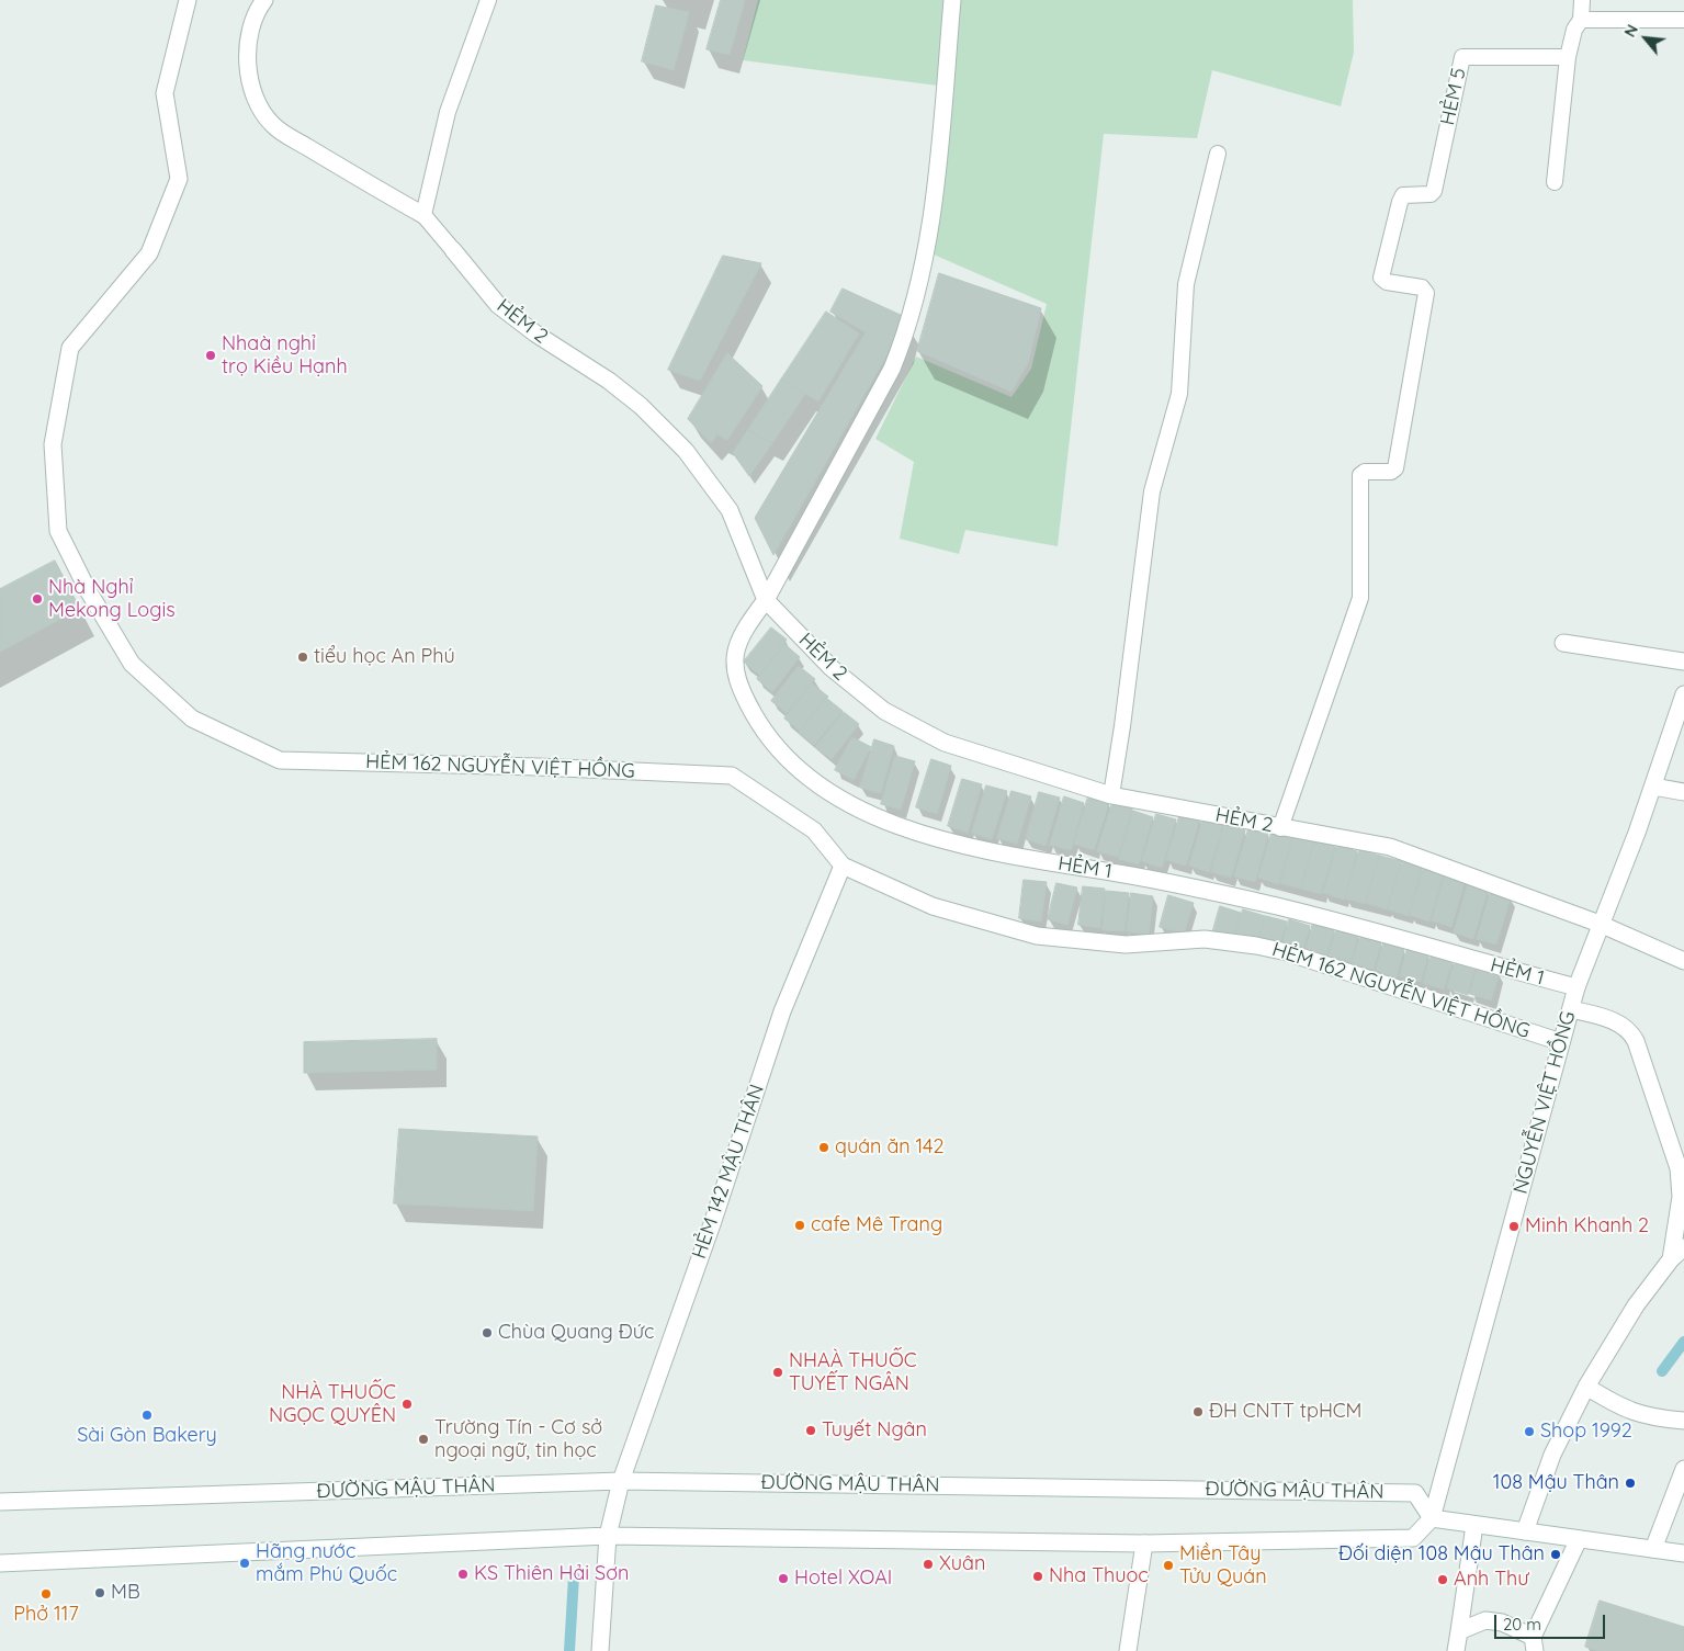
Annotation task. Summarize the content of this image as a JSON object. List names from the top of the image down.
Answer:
{
  "streets": {
    "street": [
      "HẺM 2",
      "HẺM 162 NGUYỄN VIỆT HỒNG",
      "HẺM 1",
      "NGUYỄN VIỆT HỒNG",
      "HẺM 142 MẬU THÂN",
      "ĐƯỜNG MẬU THÂN"
    ],
    "lane": ["HẺM 5"]
  },
  "crossings": [
    ["HẺM 5", "HẺM 2"],
    ["HẺM 2", "HẺM 1"],
    ["HẺM 2", "NGUYỄN VIỆT HỒNG"],
    ["HẺM 162 NGUYỄN VIỆT HỒNG", "NGUYỄN VIỆT HỒNG"],
    ["HẺM 162 NGUYỄN VIỆT HỒNG", "HẺM 142 MẬU THÂN"],
    ["HẺM 1", "NGUYỄN VIỆT HỒNG"],
    ["NGUYỄN VIỆT HỒNG", "ĐƯỜNG MẬU THÂN"],
    ["HẺM 142 MẬU THÂN", "ĐƯỜNG MẬU THÂN"]
  ],
  "places": [
    "Nhaà nghỉ trọ Kiều Hạnh",
    "Nhà Nghỉ Mekong Logis",
    "tiểu học An Phú",
    "quán ăn 142",
    "cafe Mê Trang",
    "Minh Khanh 2",
    "Chùa Quang Đức",
    "NHAÀ THUỐC TUYẾT NGÂN",
    "NHÀ THUỐC NGỌC QUYÊN",
    "ĐH CNTT tpHCM",
    "Sài Gòn Bakery",
    "Tuyết Ngân",
    "Shop 1992",
    "Trường Tín - Cơ sở ngoại ngữ, tin học",
    "108 Mậu Thân",
    "Đối diện 108 Mậu Thân",
    "Hãng nước mắm Phú Quốc",
    "Xuân",
    "Miền Tây Tửu Quán",
    "KS Thiên Hải Sơn",
    "Nha Thuoc",
    "Hotel XOAI",
    "Anh Thư",
    "MB",
    "Phở 117"
  ],
  "scale_bar": "20 m",
  "north": "top left"
}
